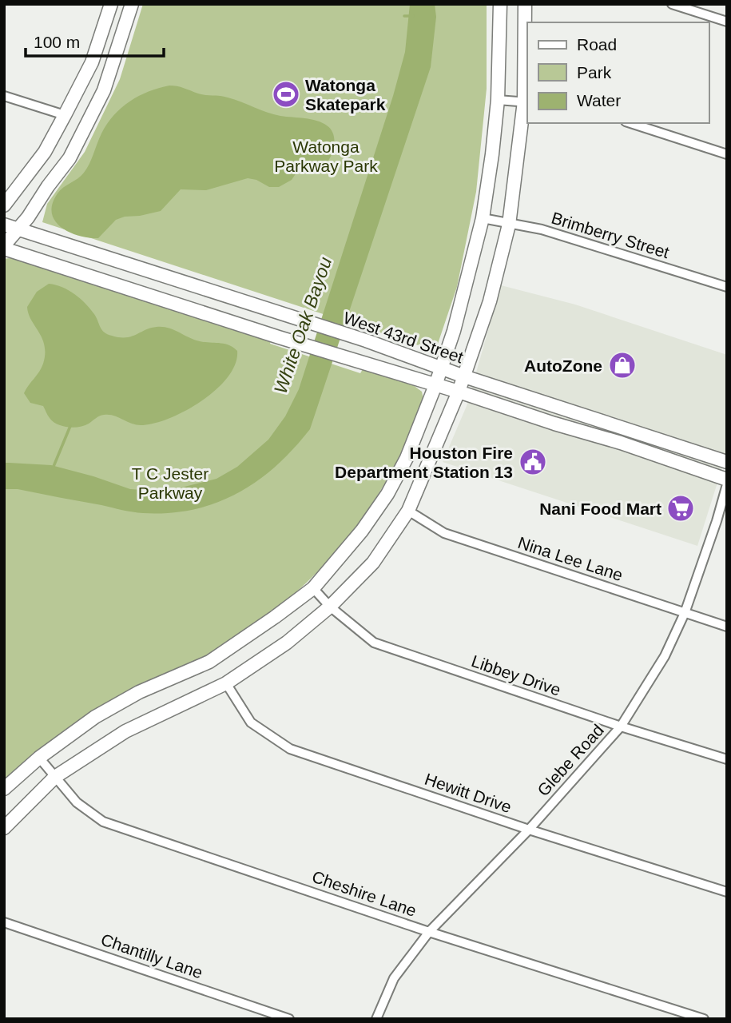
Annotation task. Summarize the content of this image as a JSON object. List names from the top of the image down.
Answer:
{
  "streets": {
    "main road": ["West 43rd Street"],
    "street": [
      "Brimberry Street",
      "Nina Lee Lane",
      "Libbey Drive",
      "Glebe Road",
      "Hewitt Drive",
      "Cheshire Lane",
      "Chantilly Lane"
    ]
  },
  "crossings": [
    ["Nina Lee Lane", "Glebe Road"],
    ["Libbey Drive", "Glebe Road"],
    ["Glebe Road", "Hewitt Drive"],
    ["Glebe Road", "Cheshire Lane"]
  ],
  "water": ["White Oak Bayou"],
  "parks": ["Watonga Parkway Park", "T C Jester Parkway"],
  "places": {
    "sports": ["Watonga Skatepark"],
    "shop": ["AutoZone"],
    "public building": ["Houston Fire Department Station 13"],
    "supermarket": ["Nani Food Mart"]
  },
  "legend": ["Road", "Park", "Water"],
  "scale_bar": "100 m"
}
